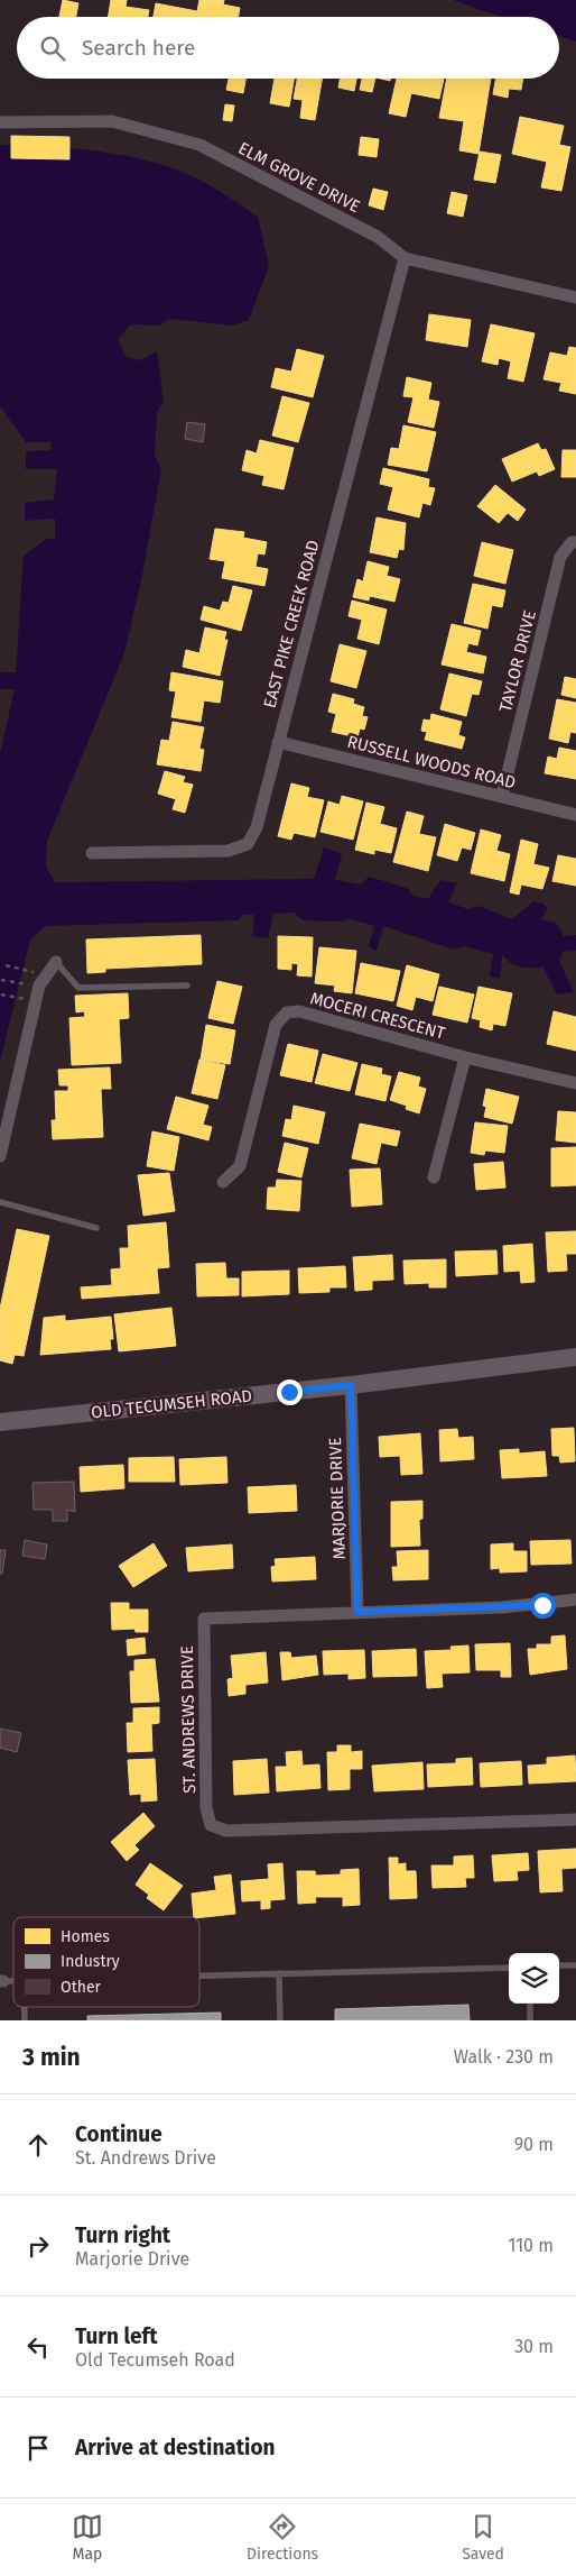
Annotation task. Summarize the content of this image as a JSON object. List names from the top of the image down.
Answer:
{
  "streets": {
    "main road": ["OLD TECUMSEH ROAD"],
    "street": [
      "ELM GROVE DRIVE",
      "EAST PIKE CREEK ROAD",
      "TAYLOR DRIVE",
      "RUSSELL WOODS ROAD",
      "MOCERI CRESCENT",
      "MARJORIE DRIVE",
      "ST. ANDREWS DRIVE"
    ]
  },
  "crossings": [
    ["ELM GROVE DRIVE", "EAST PIKE CREEK ROAD"],
    ["EAST PIKE CREEK ROAD", "RUSSELL WOODS ROAD"],
    ["TAYLOR DRIVE", "RUSSELL WOODS ROAD"],
    ["OLD TECUMSEH ROAD", "MARJORIE DRIVE"],
    ["MARJORIE DRIVE", "ST. ANDREWS DRIVE"]
  ],
  "legend": ["Homes", "Industry", "Other"],
  "page": {
    "search": "Search here",
    "heading": ["3 min", "Walk · 230 m"],
    "list": [
      ["Continue", "St. Andrews Drive", "90 m"],
      ["Turn right", "Marjorie Drive", "110 m"],
      ["Turn left", "Old Tecumseh Road", "30 m"],
      "Arrive at destination"
    ],
    "nav": ["Map", "Directions", "Saved"]
  }
}
